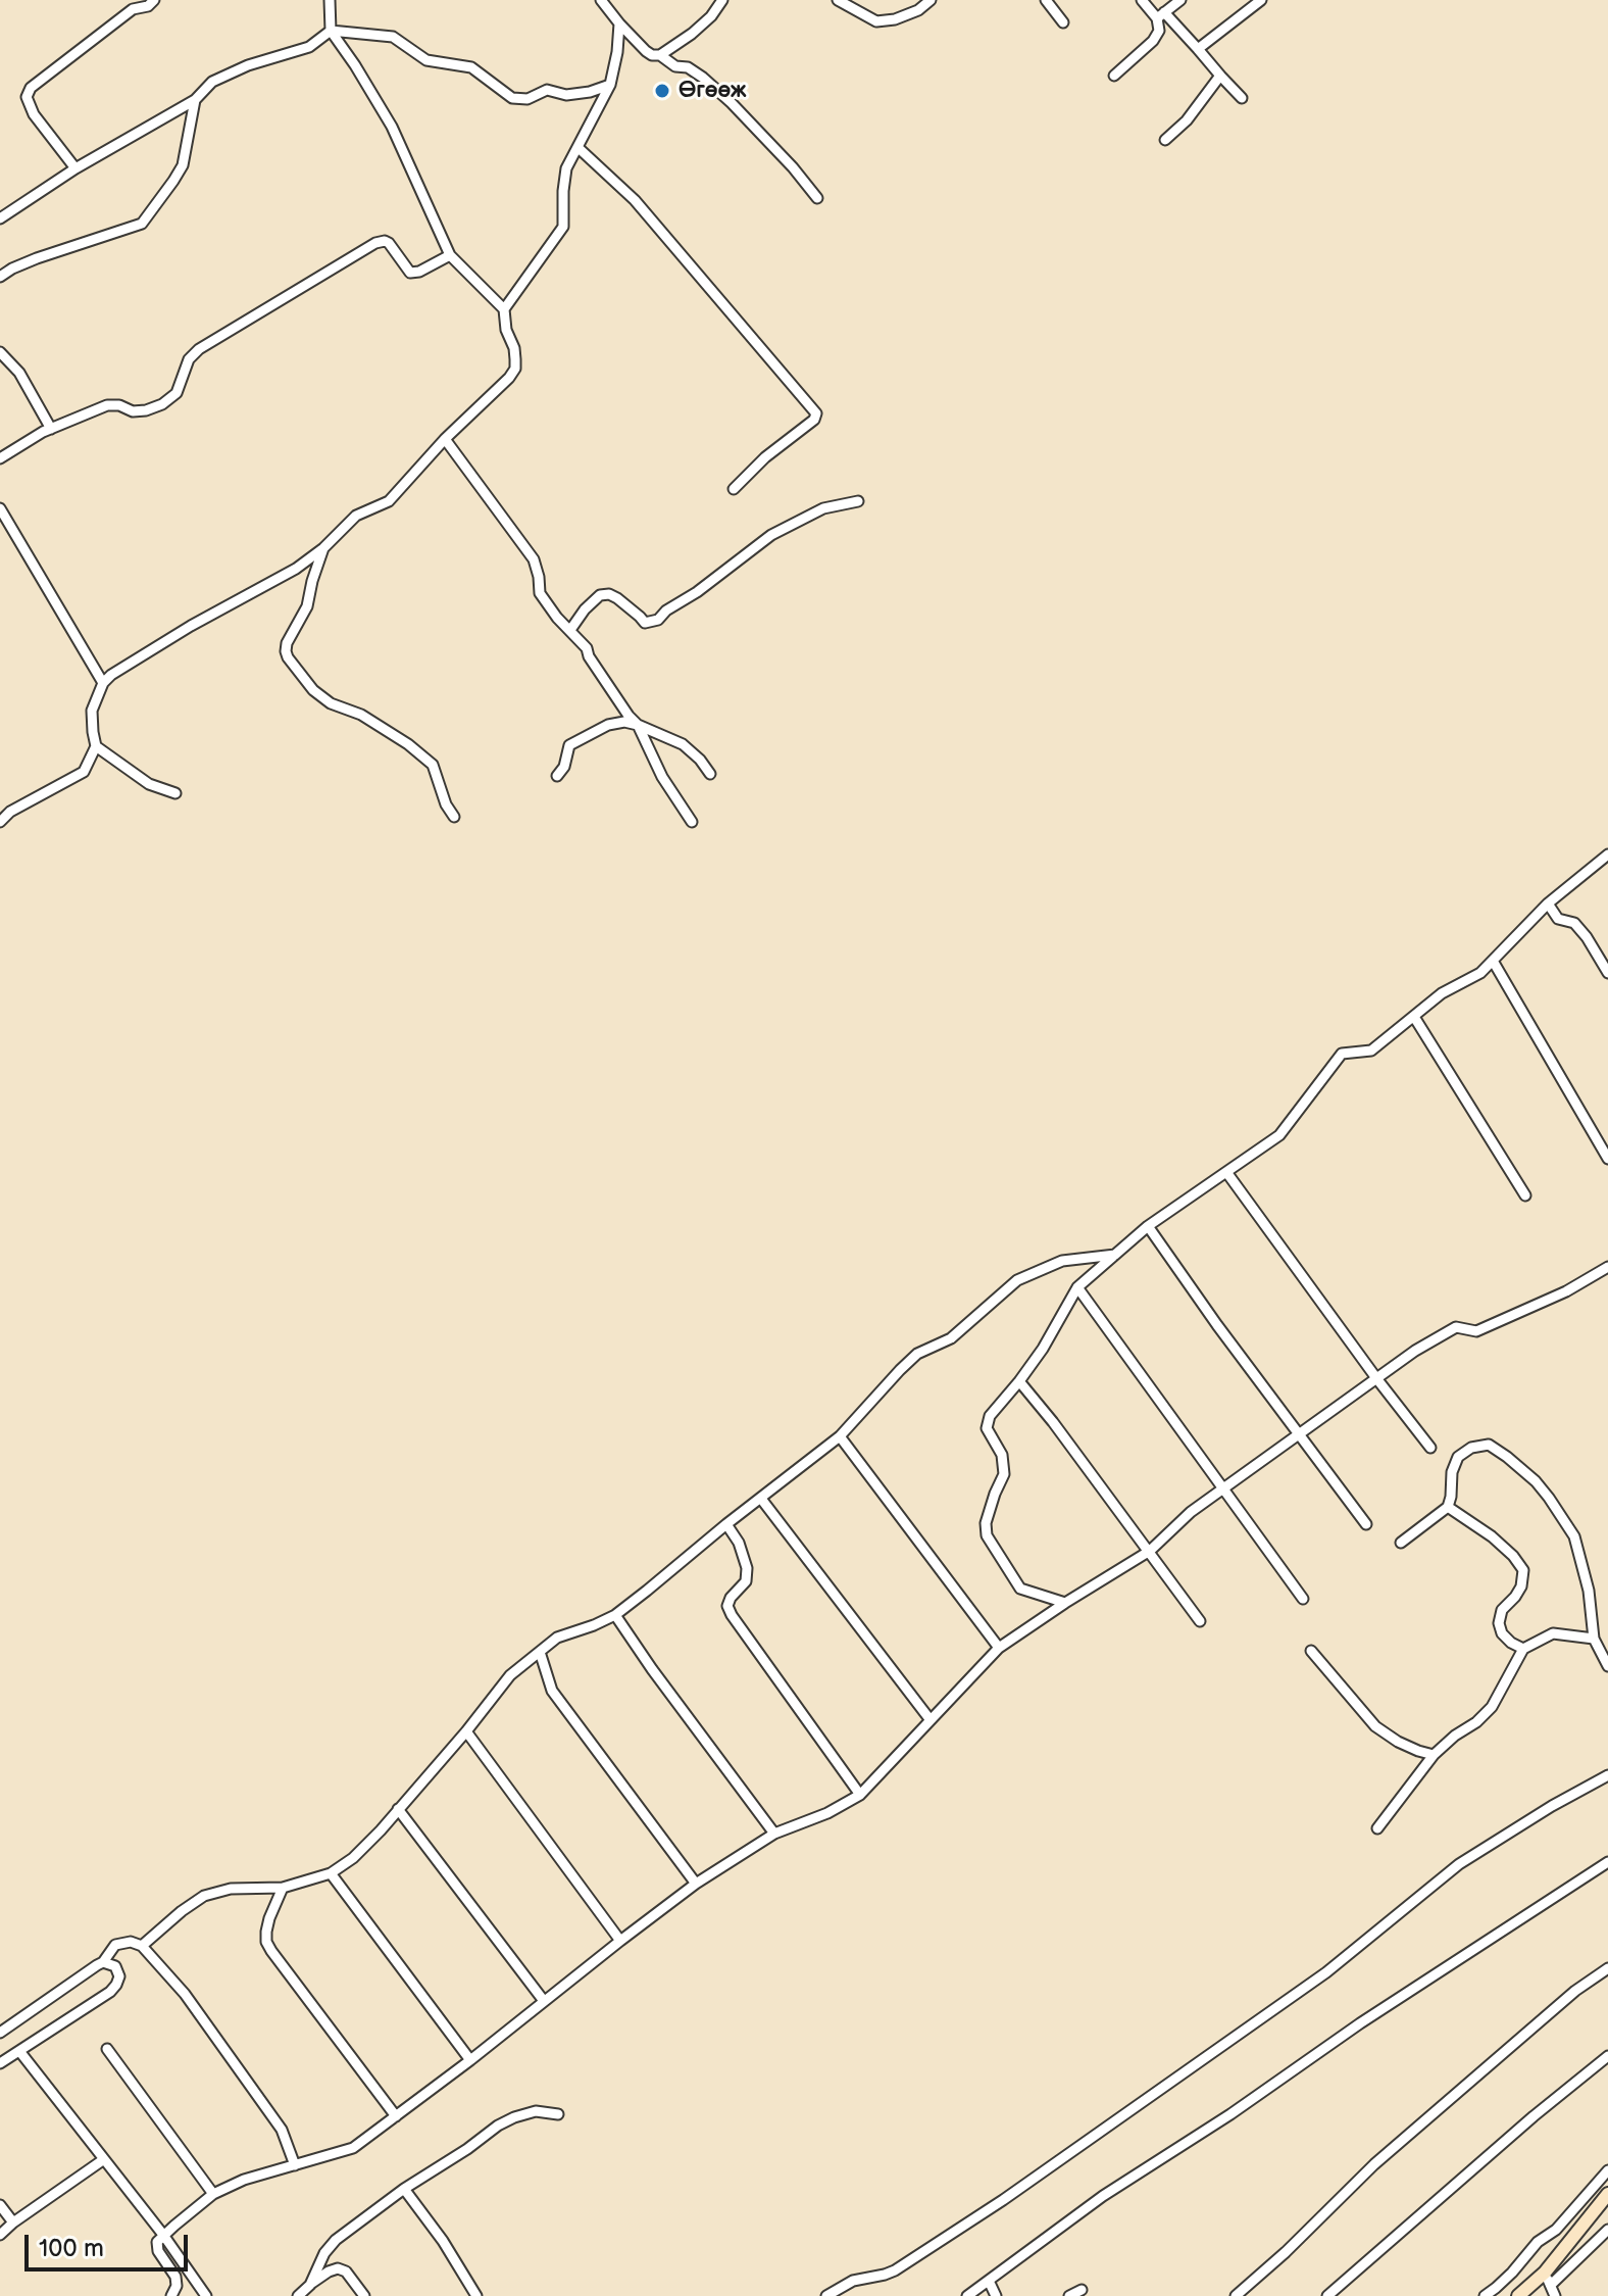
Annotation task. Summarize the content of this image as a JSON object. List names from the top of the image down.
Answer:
{
  "places": ["Өгөөж"],
  "scale_bar": "100 m"
}
